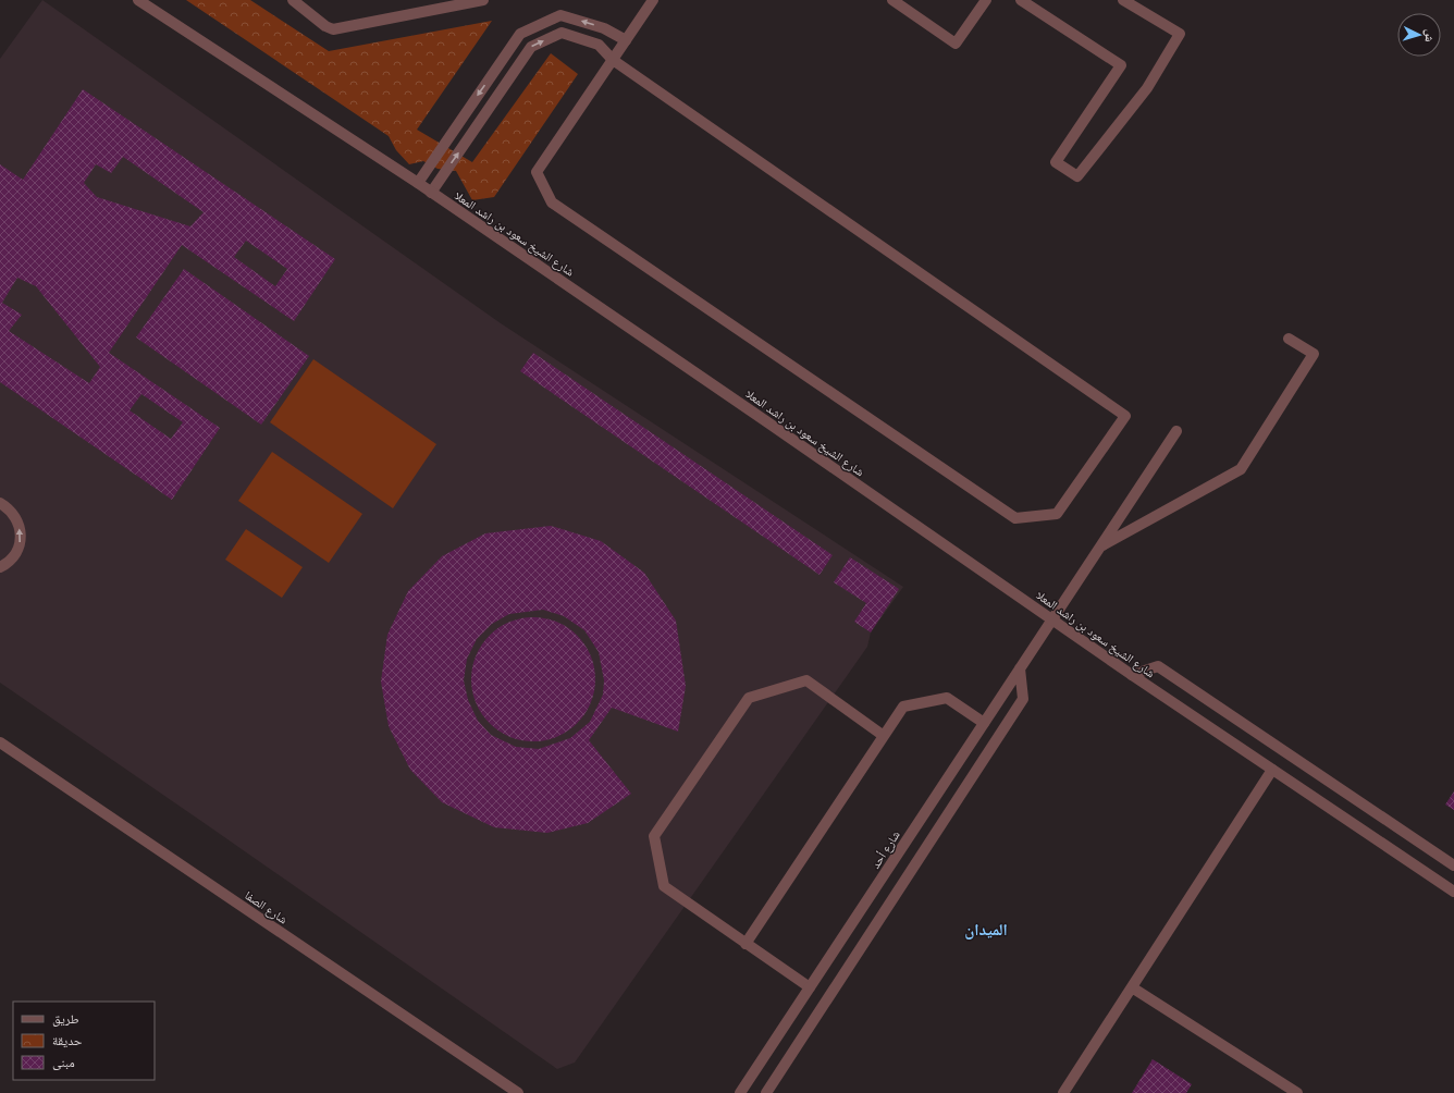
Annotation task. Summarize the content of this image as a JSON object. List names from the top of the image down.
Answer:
{
  "streets": {
    "street": ["شارع الشيخ سعود بن راشد المعلا", "شارع أحد", "شارع الصفا"]
  },
  "crossings": [
    ["شارع الشيخ سعود بن راشد المعلا", "شارع أحد"]
  ],
  "districts": ["الميدان"],
  "legend": ["طريق", "حديقة", "مبنى"],
  "north": "right"
}
